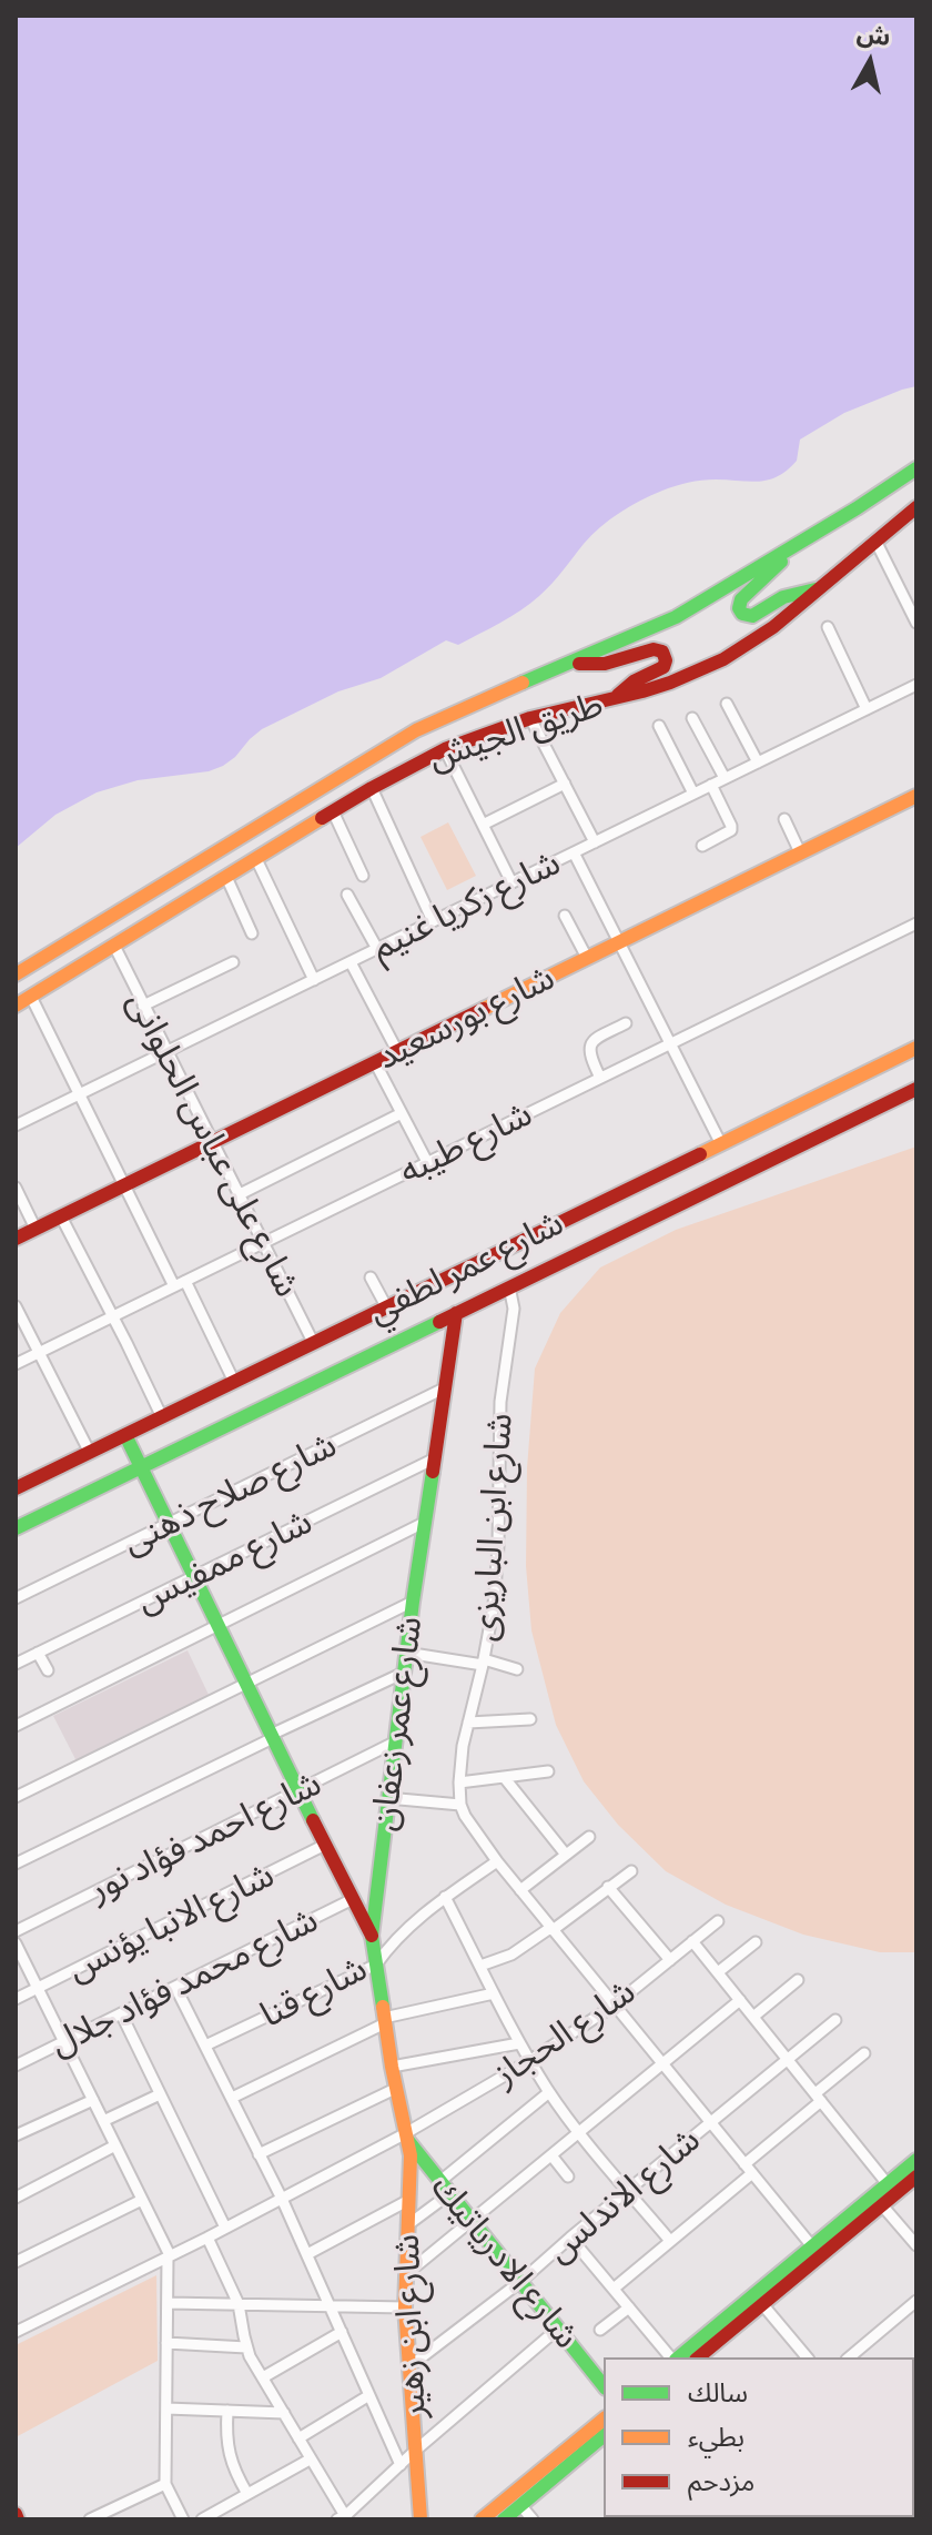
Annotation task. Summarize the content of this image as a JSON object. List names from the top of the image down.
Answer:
{
  "streets": {
    "main road": [
      "طريق الجيش",
      "شارع بورسعيد",
      "شارع عمر لطفي",
      "شارع عمر زعفان",
      "شارع الادرياتيك",
      "شارع ابن زهير"
    ],
    "street": [
      "شارع زكريا غنيم",
      "شارع طيبه",
      "شارع على عباس الحلوانى",
      "شارع صلاح ذهنى",
      "شارع ابن الباريزى",
      "شارع ممفيس",
      "شارع احمد فؤاد نور",
      "شارع الانبا يؤنس",
      "شارع محمد فؤاد جلال",
      "شارع قنا",
      "شارع الحجاز",
      "شارع الاندلس"
    ]
  },
  "crossings": [
    ["طريق الجيش", "شارع على عباس الحلوانى"],
    ["شارع زكريا غنيم", "شارع على عباس الحلوانى"],
    ["شارع بورسعيد", "شارع على عباس الحلوانى"],
    ["شارع طيبه", "شارع على عباس الحلوانى"],
    ["شارع على عباس الحلوانى", "شارع عمر لطفي"],
    ["شارع عمر لطفي", "شارع ابن الباريزى"],
    ["شارع عمر لطفي", "شارع عمر زعفان"],
    ["شارع صلاح ذهنى", "شارع عمر زعفان"],
    ["شارع ابن الباريزى", "شارع قنا"],
    ["شارع ابن الباريزى", "شارع الحجاز"],
    ["شارع ابن الباريزى", "شارع الاندلس"],
    ["شارع ممفيس", "شارع عمر زعفان"],
    ["شارع عمر زعفان", "شارع احمد فؤاد نور"],
    ["شارع عمر زعفان", "شارع قنا"],
    ["شارع عمر زعفان", "شارع الحجاز"],
    ["شارع عمر زعفان", "شارع الادرياتيك"],
    ["شارع عمر زعفان", "شارع ابن زهير"],
    ["شارع الحجاز", "شارع الادرياتيك"],
    ["شارع الحجاز", "شارع ابن زهير"],
    ["شارع الاندلس", "شارع الادرياتيك"],
    ["شارع الاندلس", "شارع ابن زهير"],
    ["شارع الادرياتيك", "شارع ابن زهير"]
  ],
  "legend": ["سالك", "بطيء", "مزدحم"],
  "north": "top"
}
